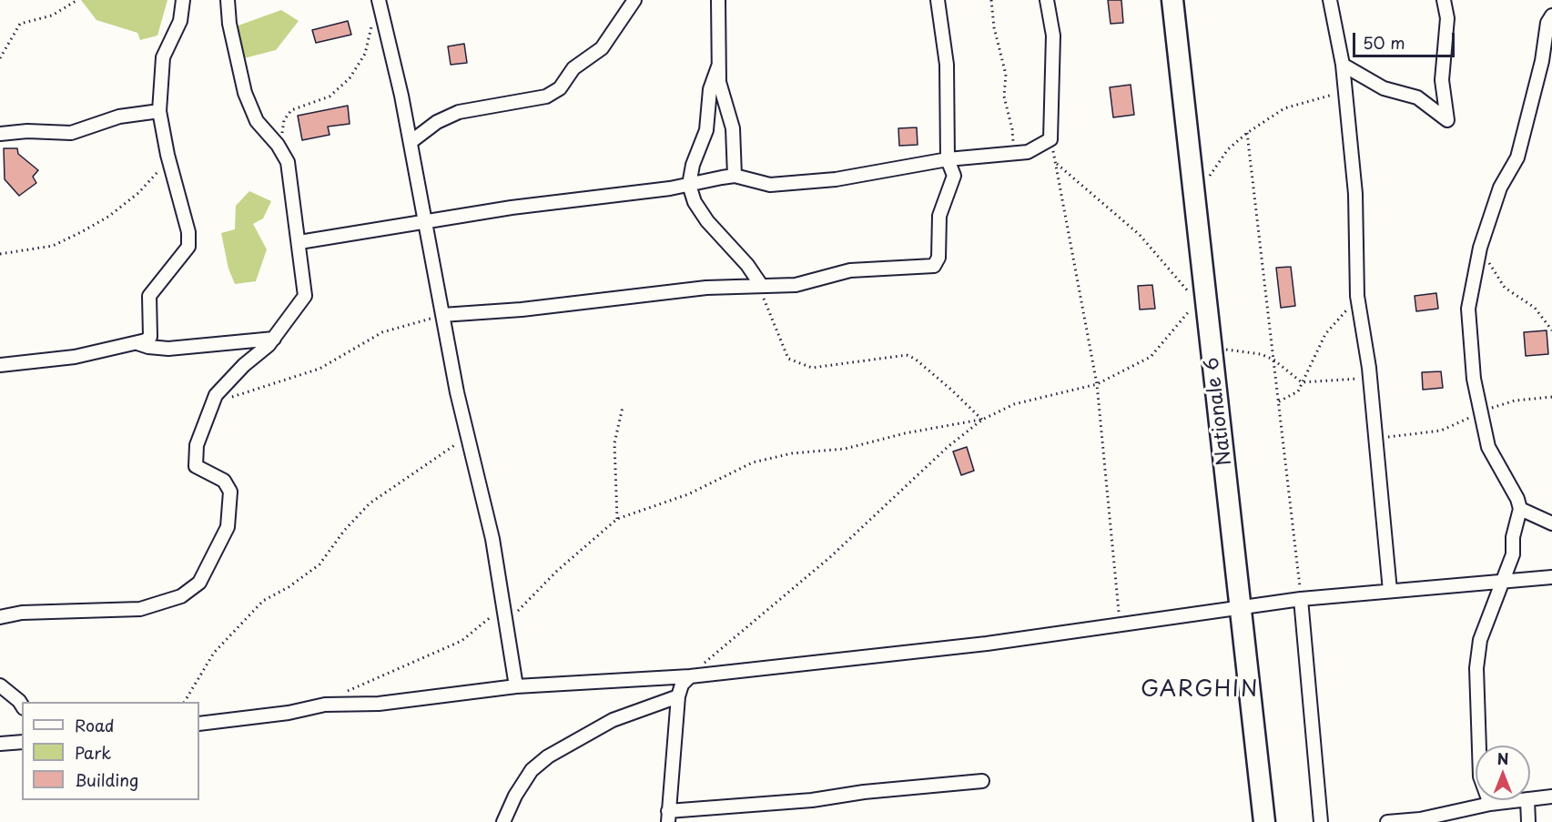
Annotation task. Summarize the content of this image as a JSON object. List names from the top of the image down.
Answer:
{
  "streets": {
    "main road": ["Nationale 6"]
  },
  "districts": ["GARGHIN"],
  "legend": ["Road", "Park", "Building"],
  "scale_bar": "50 m",
  "north": "top"
}
